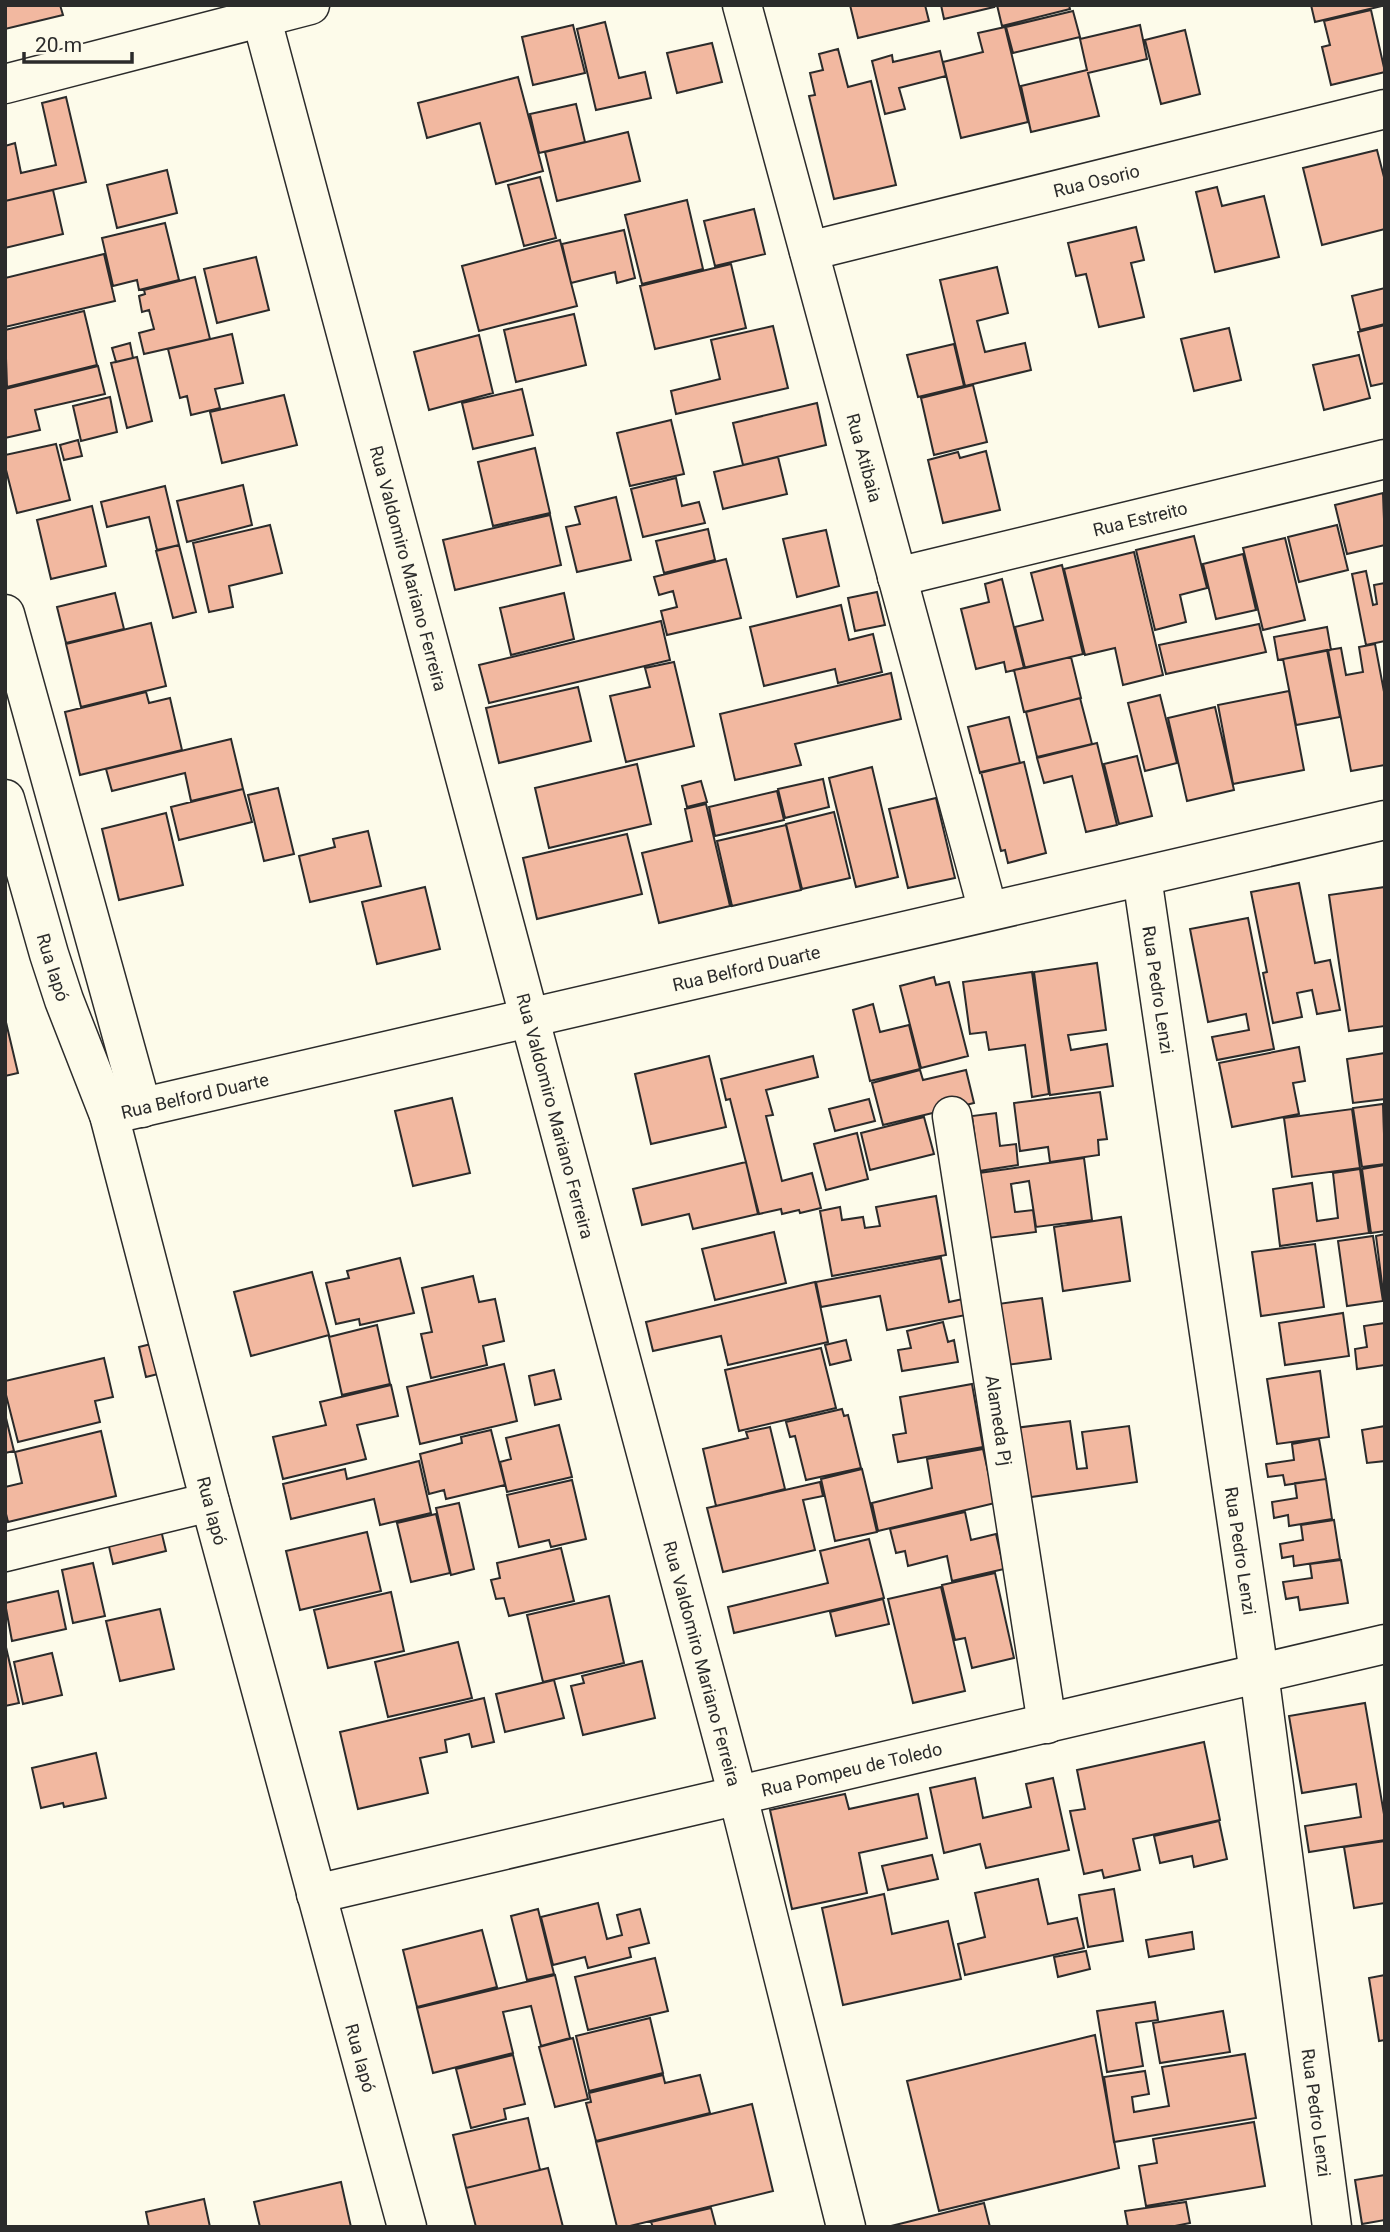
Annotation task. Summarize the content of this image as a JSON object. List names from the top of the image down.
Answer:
{
  "streets": {
    "street": [
      "Rua Osorio",
      "Rua Atibaia",
      "Rua Estreito",
      "Rua Valdomiro Mariano Ferreira",
      "Rua Belford Duarte",
      "Rua Iapó",
      "Rua Pedro Lenzi",
      "Alameda Pj",
      "Rua Pompeu de Toledo"
    ]
  },
  "crossings": [
    ["Rua Osorio", "Rua Atibaia"],
    ["Rua Atibaia", "Rua Estreito"],
    ["Rua Atibaia", "Rua Belford Duarte"],
    ["Rua Valdomiro Mariano Ferreira", "Rua Belford Duarte"],
    ["Rua Valdomiro Mariano Ferreira", "Rua Pompeu de Toledo"],
    ["Rua Belford Duarte", "Rua Iapó"],
    ["Rua Belford Duarte", "Rua Pedro Lenzi"],
    ["Rua Iapó", "Rua Pompeu de Toledo"],
    ["Rua Pedro Lenzi", "Rua Pompeu de Toledo"],
    ["Alameda Pj", "Rua Pompeu de Toledo"]
  ],
  "scale_bar": "20 m"
}
